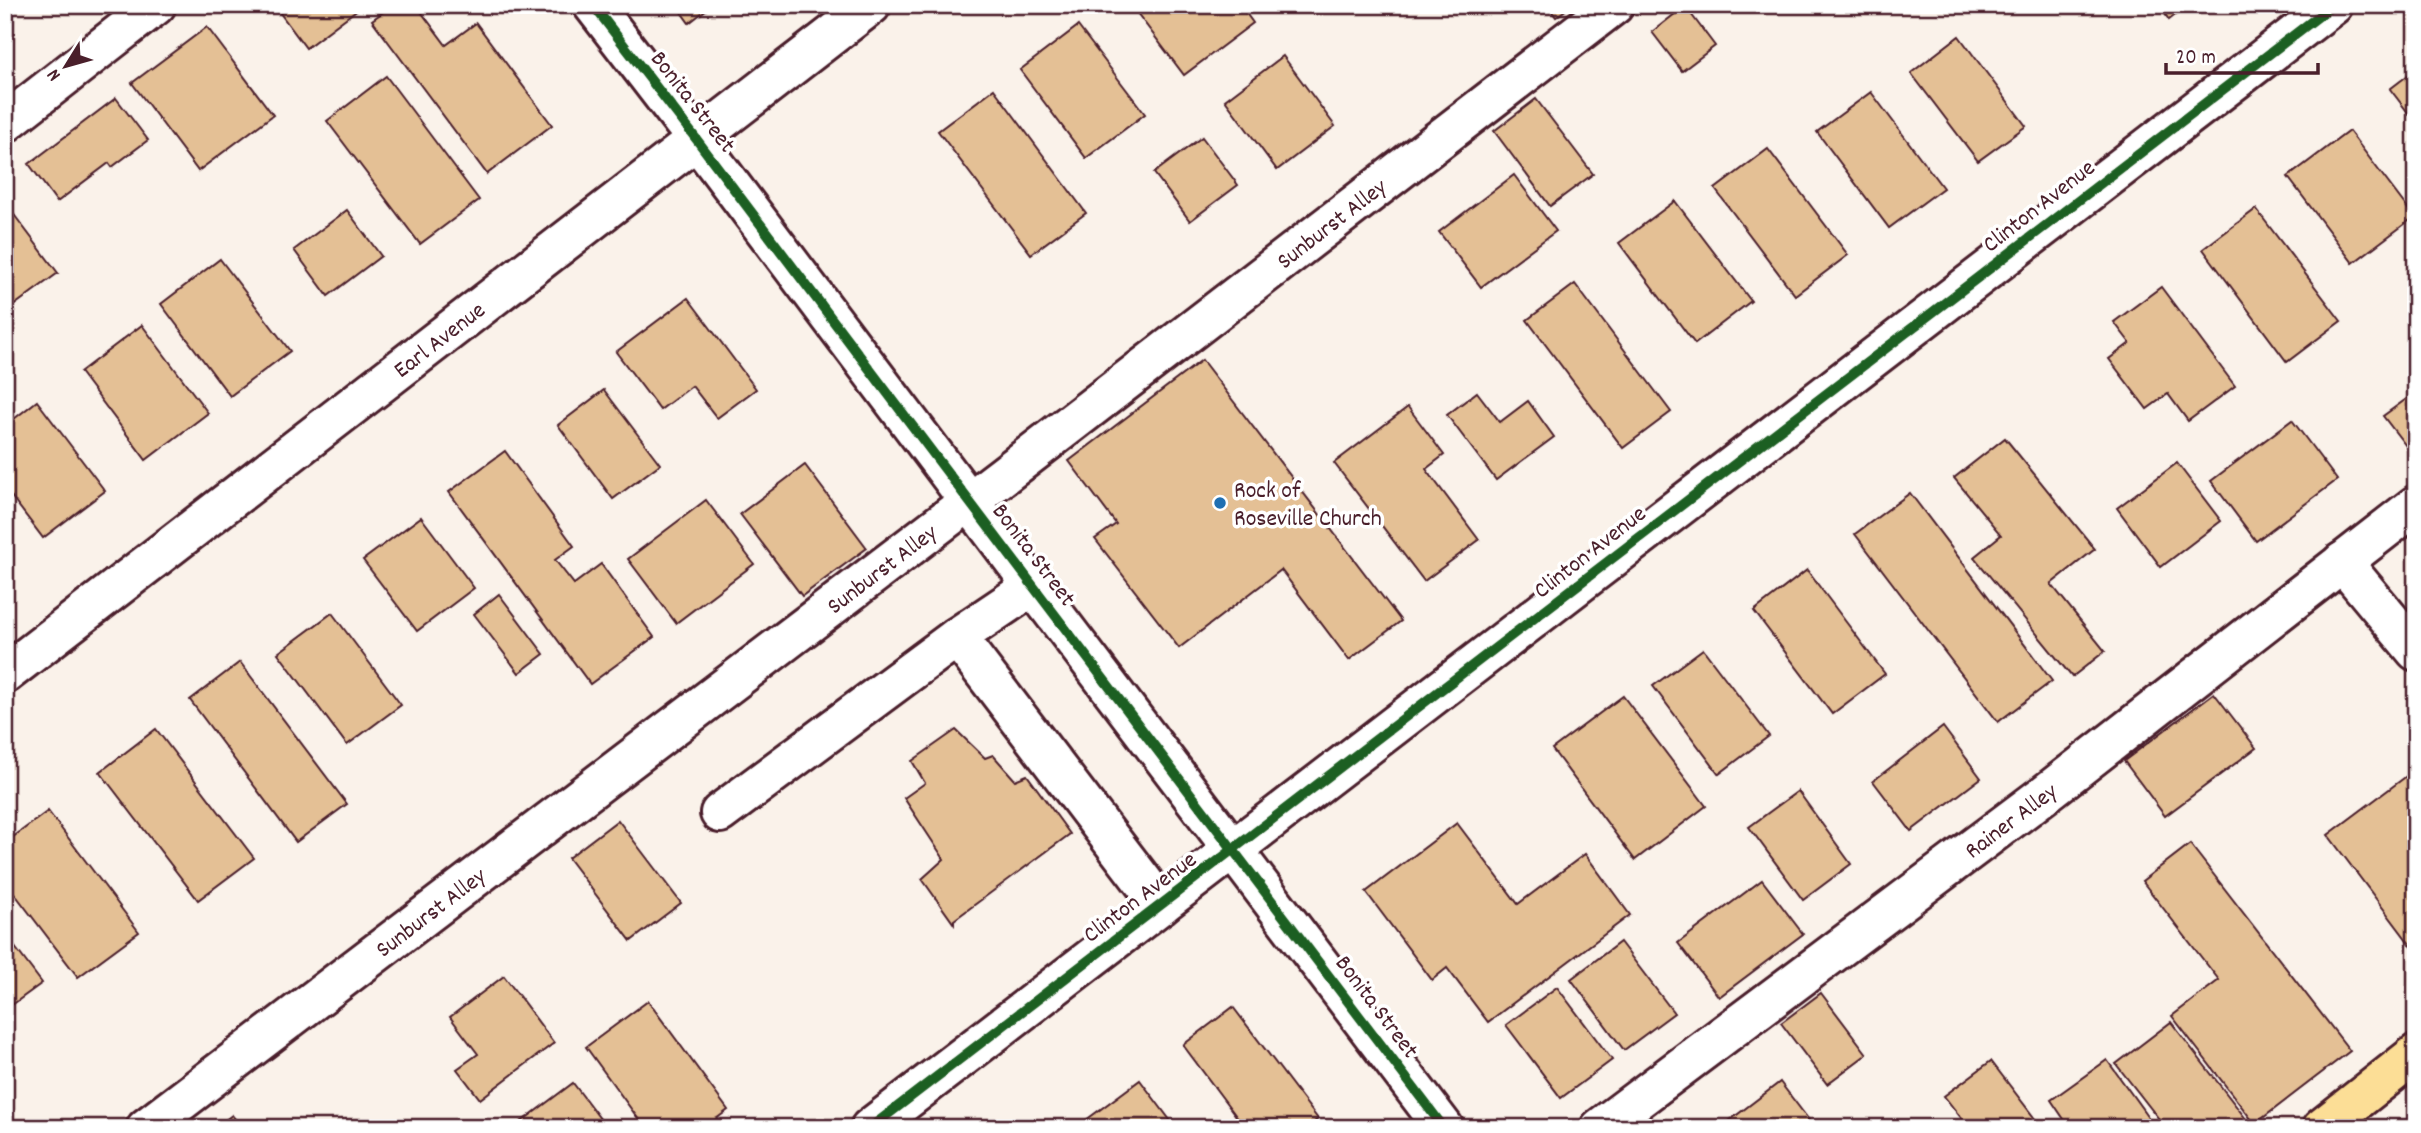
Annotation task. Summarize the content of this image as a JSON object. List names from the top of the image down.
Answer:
{
  "streets": {
    "street": [
      "Bonita Street",
      "Clinton Avenue",
      "Sunburst Alley",
      "Earl Avenue",
      "Rainer Alley"
    ]
  },
  "crossings": [
    ["Bonita Street", "Clinton Avenue"],
    ["Bonita Street", "Sunburst Alley"],
    ["Bonita Street", "Earl Avenue"]
  ],
  "places": ["Rock of Roseville Church"],
  "scale_bar": "20 m",
  "north": "bottom left"
}
